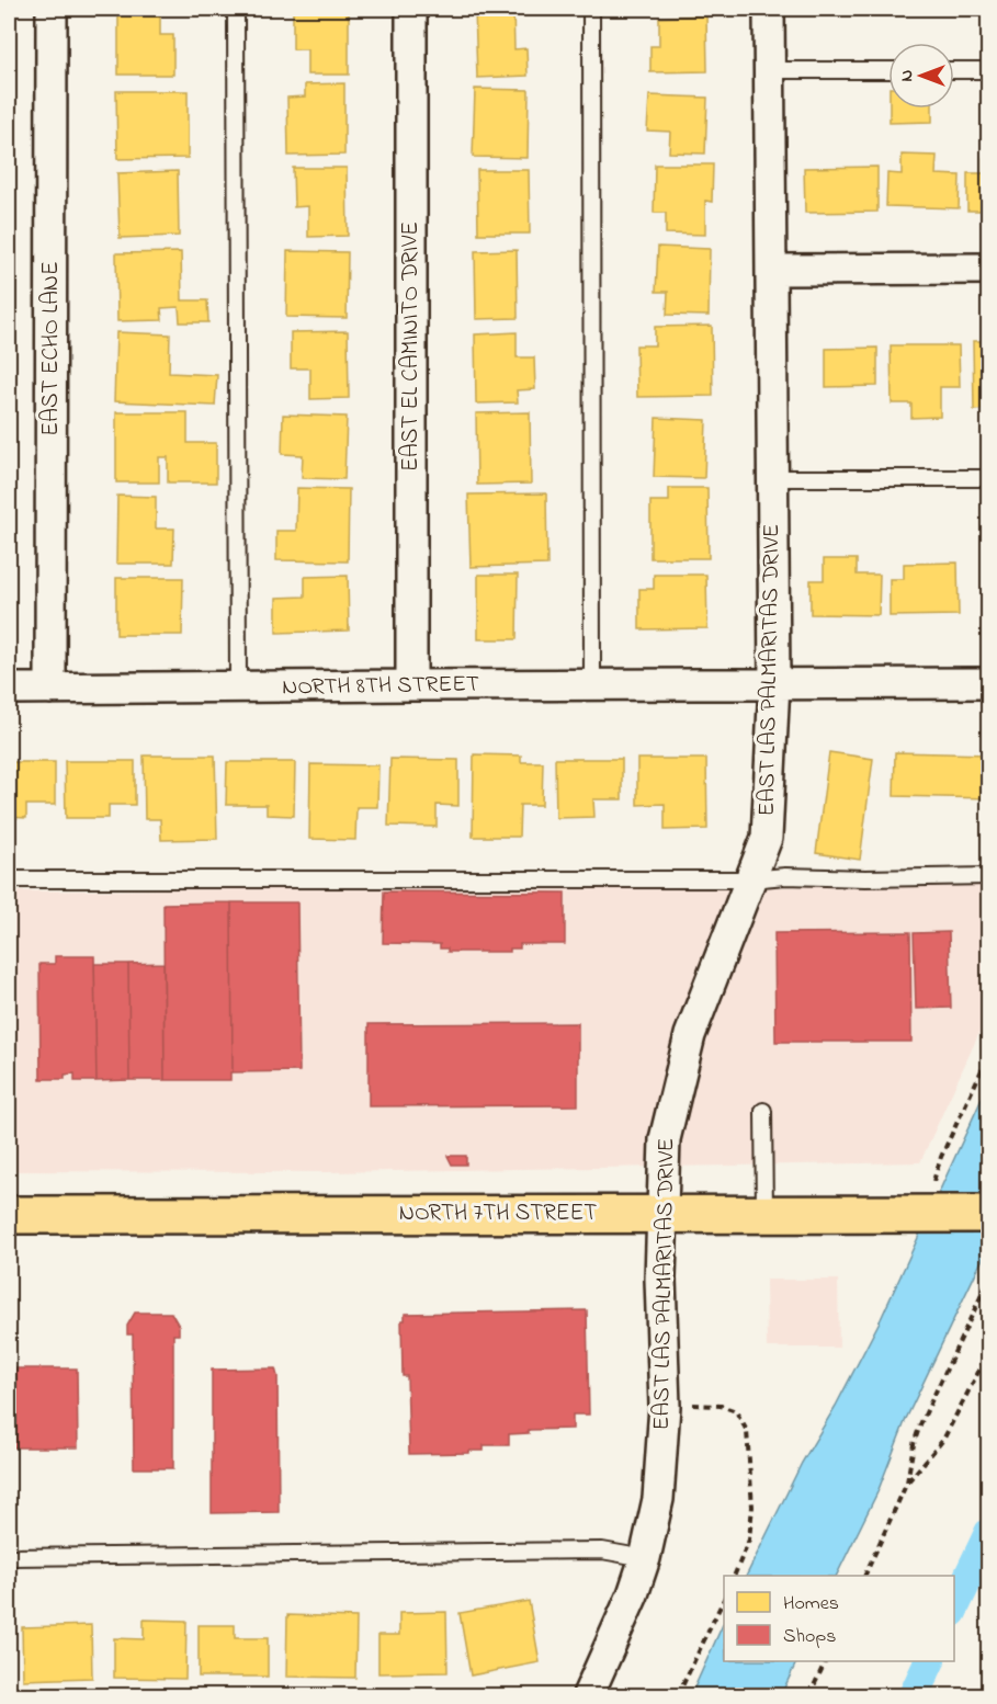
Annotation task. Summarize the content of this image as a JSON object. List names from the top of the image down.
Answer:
{
  "streets": {
    "main road": ["NORTH 7TH STREET"],
    "street": [
      "EAST EL CAMINITO DRIVE",
      "EAST ECHO LANE",
      "EAST LAS PALMARITAS DRIVE",
      "NORTH 8TH STREET"
    ]
  },
  "crossings": [
    ["EAST EL CAMINITO DRIVE", "NORTH 8TH STREET"],
    ["EAST ECHO LANE", "NORTH 8TH STREET"],
    ["EAST LAS PALMARITAS DRIVE", "NORTH 8TH STREET"],
    ["EAST LAS PALMARITAS DRIVE", "NORTH 7TH STREET"]
  ],
  "legend": ["Homes", "Shops"],
  "north": "left"
}
